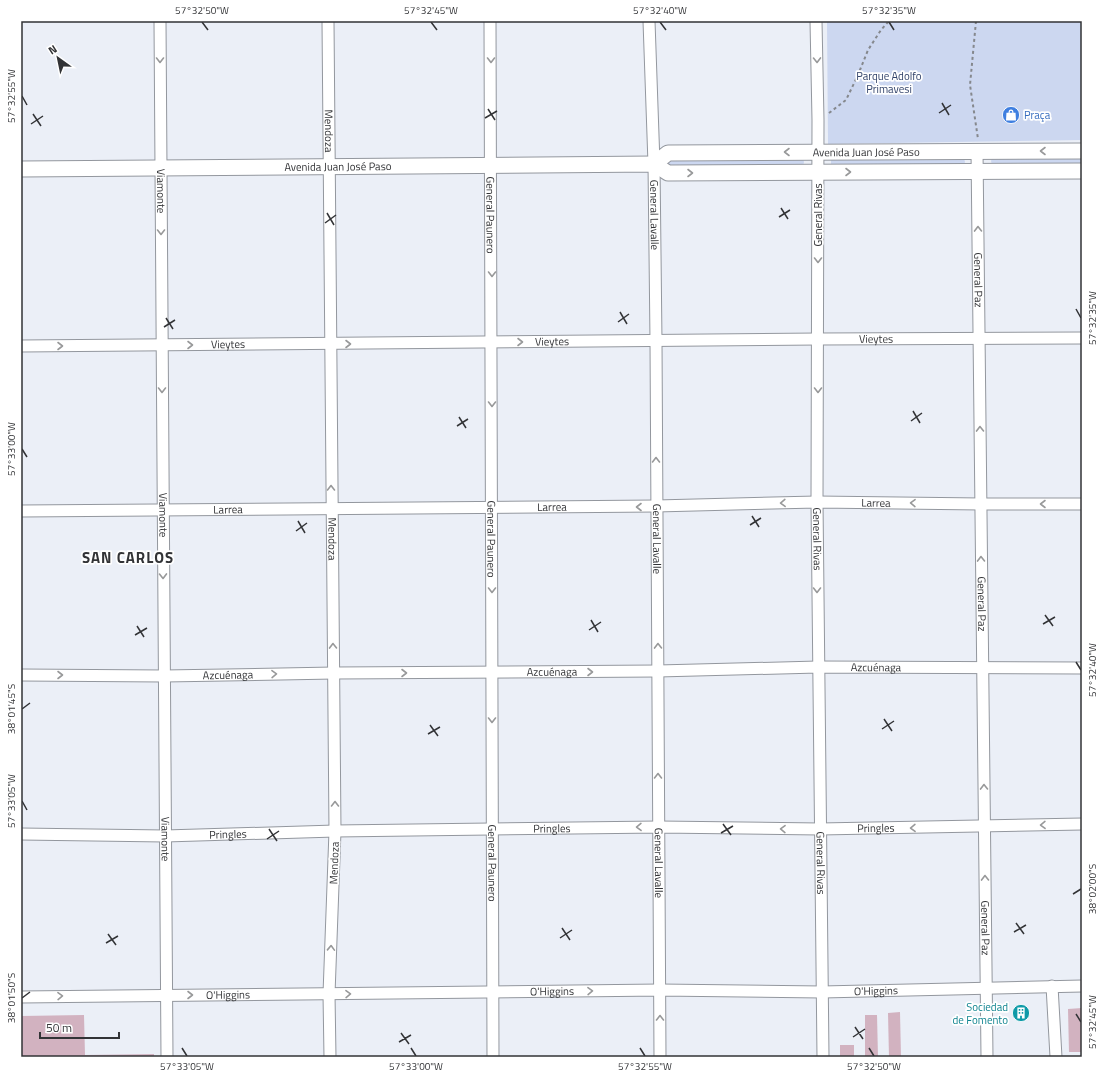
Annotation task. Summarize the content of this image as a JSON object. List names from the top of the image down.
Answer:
{
  "streets": {
    "main road": ["Avenida Juan José Paso"],
    "street": [
      "Mendoza",
      "Viamonte",
      "General Paunero",
      "General Lavalle",
      "General Rivas",
      "General Paz",
      "Vieytes",
      "Larrea",
      "Azcuénaga",
      "Pringles",
      "O'Higgins"
    ]
  },
  "crossings": [
    ["Mendoza", "Avenida Juan José Paso"],
    ["Mendoza", "Vieytes"],
    ["Mendoza", "Larrea"],
    ["Mendoza", "Azcuénaga"],
    ["Mendoza", "Pringles"],
    ["Mendoza", "O'Higgins"],
    ["Avenida Juan José Paso", "Viamonte"],
    ["Avenida Juan José Paso", "General Paunero"],
    ["Avenida Juan José Paso", "General Lavalle"],
    ["Avenida Juan José Paso", "General Rivas"],
    ["Avenida Juan José Paso", "General Paz"],
    ["Viamonte", "Vieytes"],
    ["Viamonte", "Larrea"],
    ["Viamonte", "Azcuénaga"],
    ["Viamonte", "Pringles"],
    ["Viamonte", "O'Higgins"],
    ["General Paunero", "Vieytes"],
    ["General Paunero", "Larrea"],
    ["General Paunero", "Azcuénaga"],
    ["General Paunero", "Pringles"],
    ["General Paunero", "O'Higgins"],
    ["General Lavalle", "Vieytes"],
    ["General Lavalle", "Larrea"],
    ["General Lavalle", "Azcuénaga"],
    ["General Lavalle", "Pringles"],
    ["General Lavalle", "O'Higgins"],
    ["General Rivas", "Vieytes"],
    ["General Rivas", "Larrea"],
    ["General Rivas", "Azcuénaga"],
    ["General Rivas", "Pringles"],
    ["General Rivas", "O'Higgins"],
    ["General Paz", "Vieytes"],
    ["General Paz", "Larrea"],
    ["General Paz", "Azcuénaga"],
    ["General Paz", "Pringles"],
    ["General Paz", "O'Higgins"]
  ],
  "one_way": [
    "Mendoza",
    "Viamonte",
    "General Paunero",
    "General Lavalle",
    "General Rivas",
    "General Paz",
    "Vieytes",
    "Larrea",
    "Azcuénaga",
    "Pringles",
    "O'Higgins"
  ],
  "districts": ["SAN CARLOS"],
  "parks": ["Parque Adolfo Primavesi"],
  "places": {
    "shop": ["Praça"],
    "building": ["Sociedad de Fomento"]
  },
  "scale_bar": "50 m",
  "north": "top left",
  "coordinates": [
    "57°32'50\"W",
    "57°32'45\"W",
    "57°32'40\"W",
    "57°32'35\"W",
    "57°32'55\"W",
    "57°33'00\"W",
    "38°01'45\"S",
    "57°33'05\"W",
    "38°02'00\"S",
    "38°01'50\"S"
  ]
}
